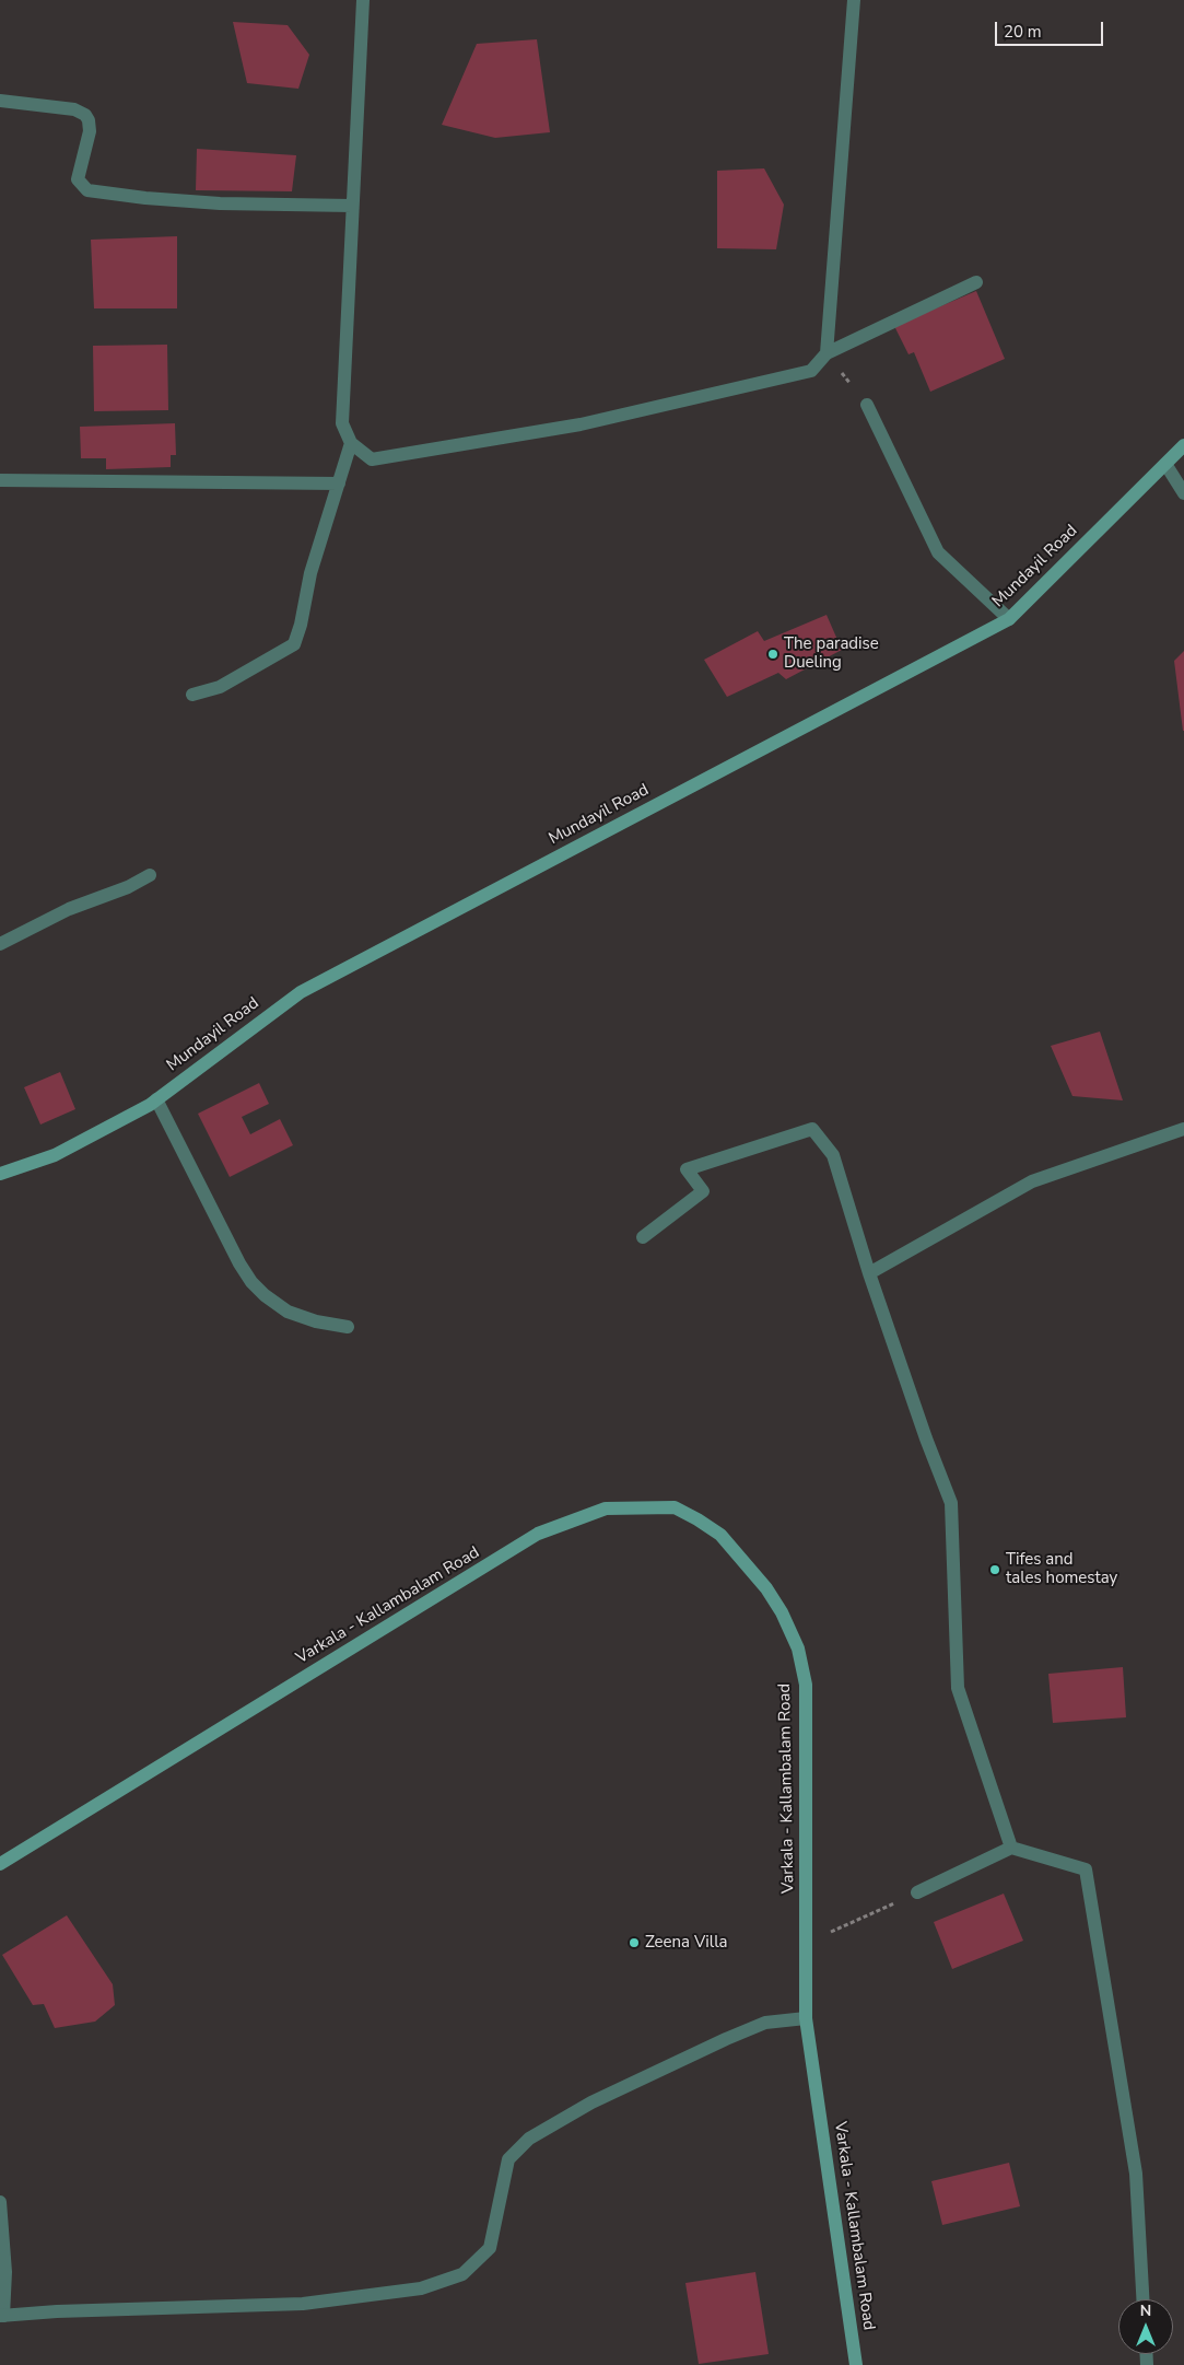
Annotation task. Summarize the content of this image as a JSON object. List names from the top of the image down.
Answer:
{
  "streets": {
    "main road": ["Mundayil Road", "Varkala - Kallambalam Road"]
  },
  "places": ["The paradise Dueling", "Tifes and tales homestay", "Zeena Villa"],
  "scale_bar": "20 m",
  "north": "top"
}
